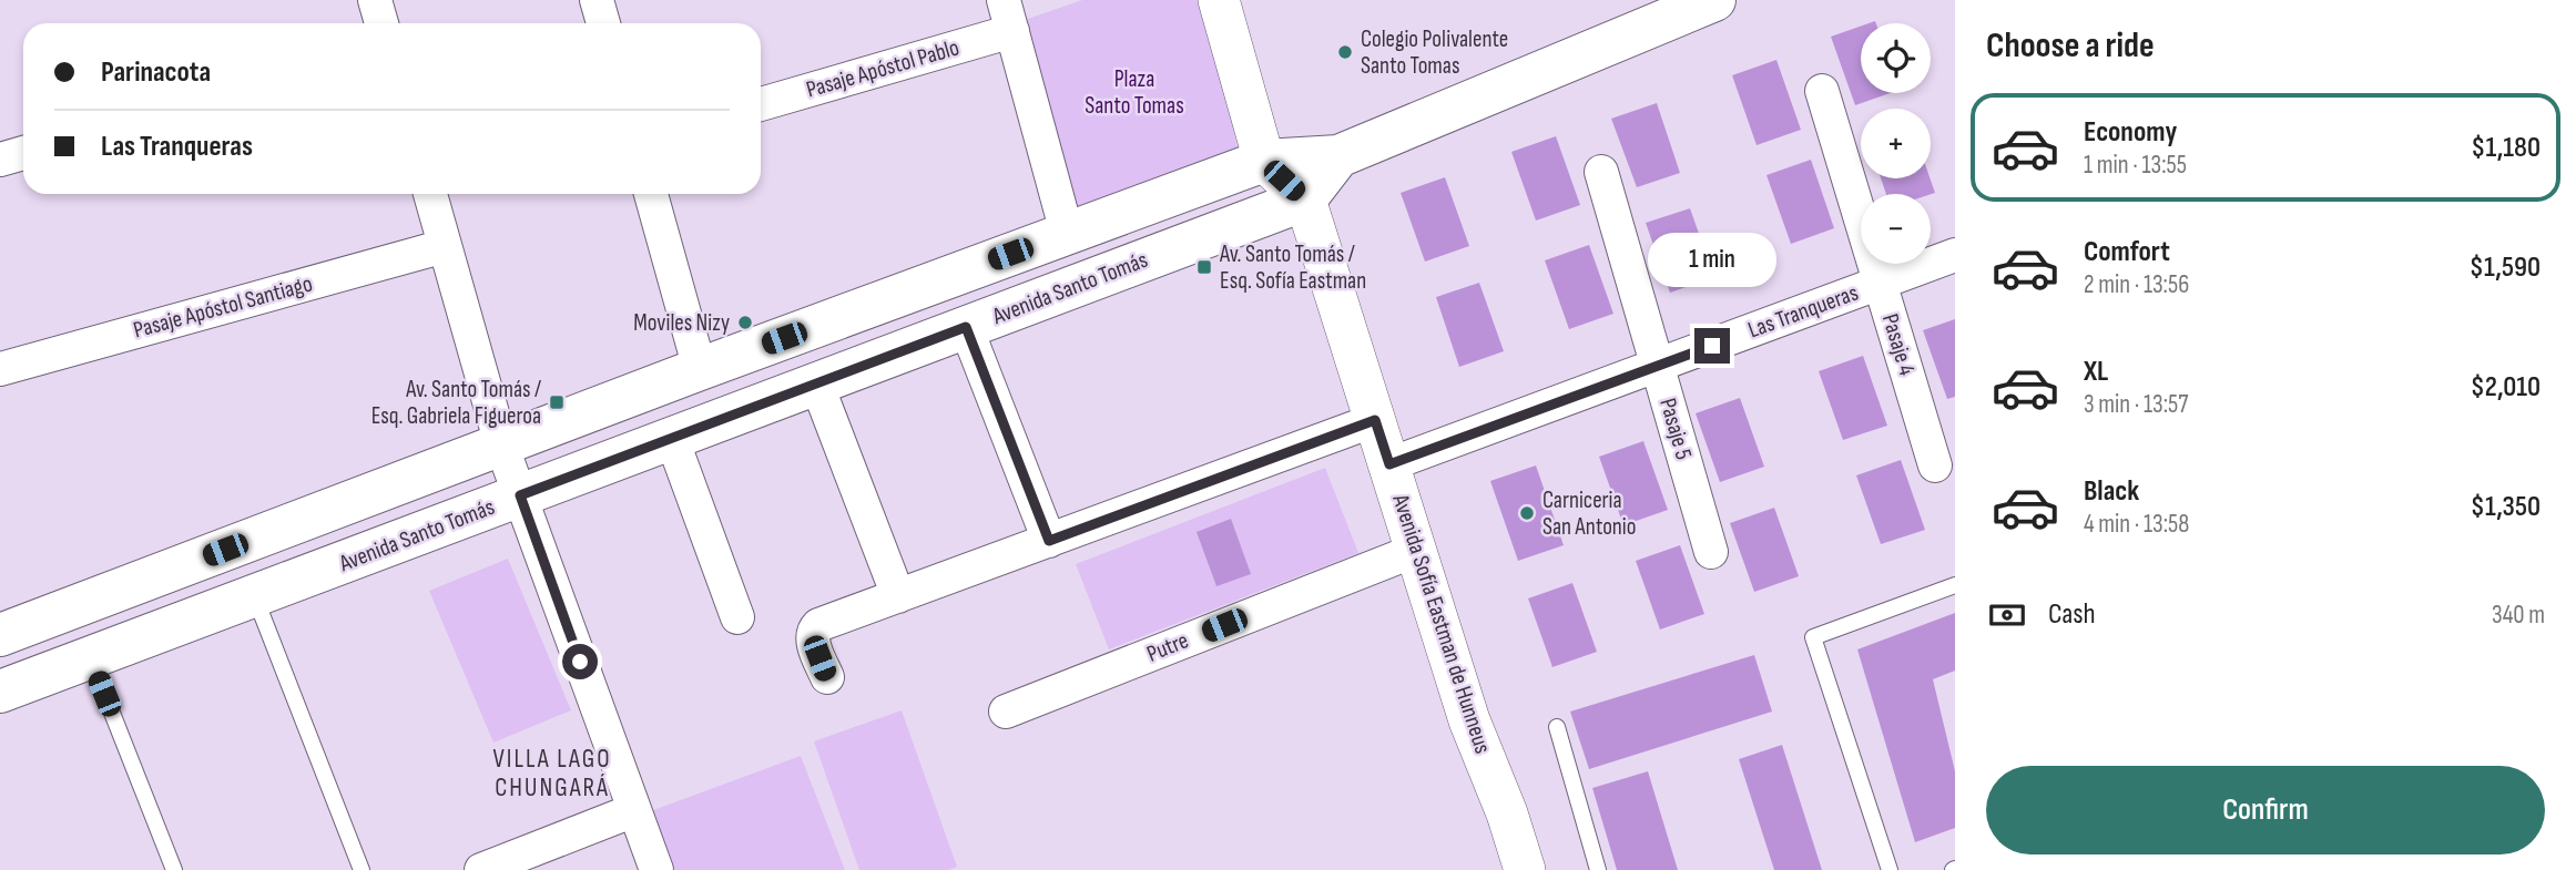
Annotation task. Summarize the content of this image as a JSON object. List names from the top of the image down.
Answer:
{
  "streets": {
    "main road": ["Avenida Santo Tomás"],
    "street": [
      "Pasaje Apóstol Pablo",
      "Pasaje Apóstol Santiago",
      "Las Tranqueras",
      "Pasaje 4",
      "Pasaje 5",
      "Avenida Sofía Eastman de Hunneus",
      "Putre"
    ]
  },
  "crossings": [
    ["Avenida Santo Tomás", "Avenida Sofía Eastman de Hunneus"],
    ["Las Tranqueras", "Pasaje 4"],
    ["Las Tranqueras", "Pasaje 5"],
    ["Las Tranqueras", "Avenida Sofía Eastman de Hunneus"],
    ["Avenida Sofía Eastman de Hunneus", "Putre"]
  ],
  "districts": ["VILLA LAGO CHUNGARÁ"],
  "parks": ["Plaza Santo Tomas"],
  "places": {
    "other": ["Colegio Polivalente Santo Tomas", "Moviles Nizy", "Carniceria San Antonio"],
    "transit": ["Av. Santo Tomás / Esq. Sofía Eastman", "Av. Santo Tomás / Esq. Gabriela Figueroa"]
  },
  "page": {
    "heading": "Choose a ride",
    "map_buttons": ["+", "−"],
    "banner": ["Parinacota", "Las Tranqueras"],
    "list": [
      {
        "name": "Economy",
        "note": "1 min · 13:55",
        "value": "$1,180"
      },
      {
        "name": "Comfort",
        "note": "2 min · 13:56",
        "value": "$1,590"
      },
      {
        "name": "XL",
        "note": "3 min · 13:57",
        "value": "$2,010"
      },
      {
        "name": "Black",
        "note": "4 min · 13:58",
        "value": "$1,350"
      }
    ],
    "bubble": "1 min",
    "pay": ["Cash", "340 m"],
    "buttons": "Confirm"
  }
}
